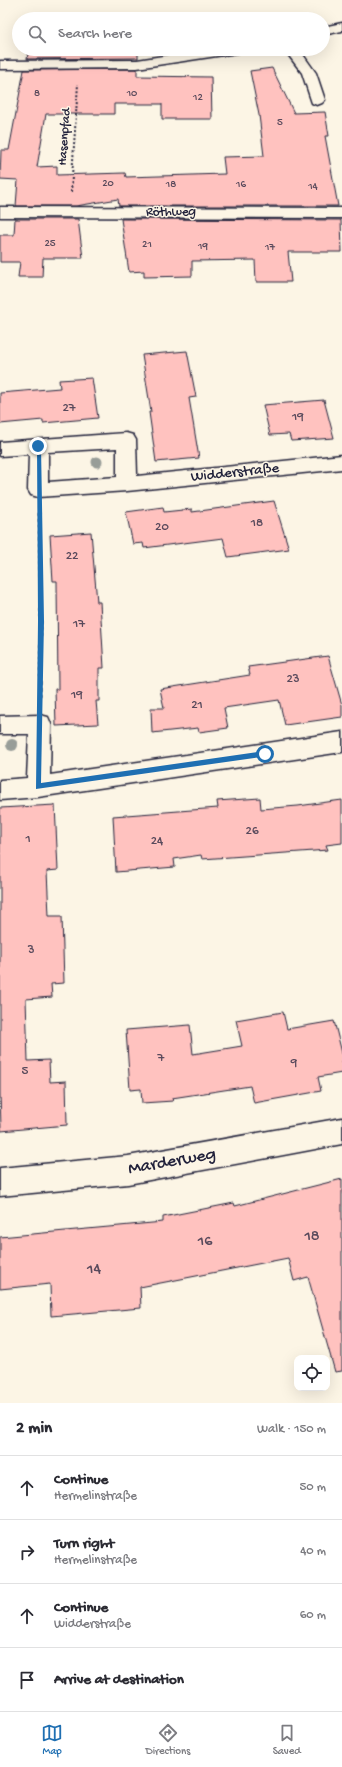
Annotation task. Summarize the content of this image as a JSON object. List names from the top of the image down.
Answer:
{
  "streets": {
    "street": ["Röthweg", "Widderstraße", "Marderweg"],
    "path": ["Hasenpfad"]
  },
  "house_numbers": [
    "8",
    "10",
    "12",
    "5",
    "20",
    "18",
    "16",
    "14",
    "25",
    "21",
    "19",
    "17",
    "27",
    "19",
    "18",
    "20",
    "22",
    "17",
    "23",
    "19",
    "21",
    "26",
    "1",
    "24",
    "3",
    "7",
    "9",
    "5",
    "18",
    "16",
    "14"
  ],
  "page": {
    "search": "Search here",
    "heading": ["2 min", "Walk · 150 m"],
    "list": [
      ["Continue", "Hermelinstraße", "50 m"],
      ["Turn right", "Hermelinstraße", "40 m"],
      ["Continue", "Widderstraße", "60 m"],
      "Arrive at destination"
    ],
    "nav": ["Map", "Directions", "Saved"]
  }
}
